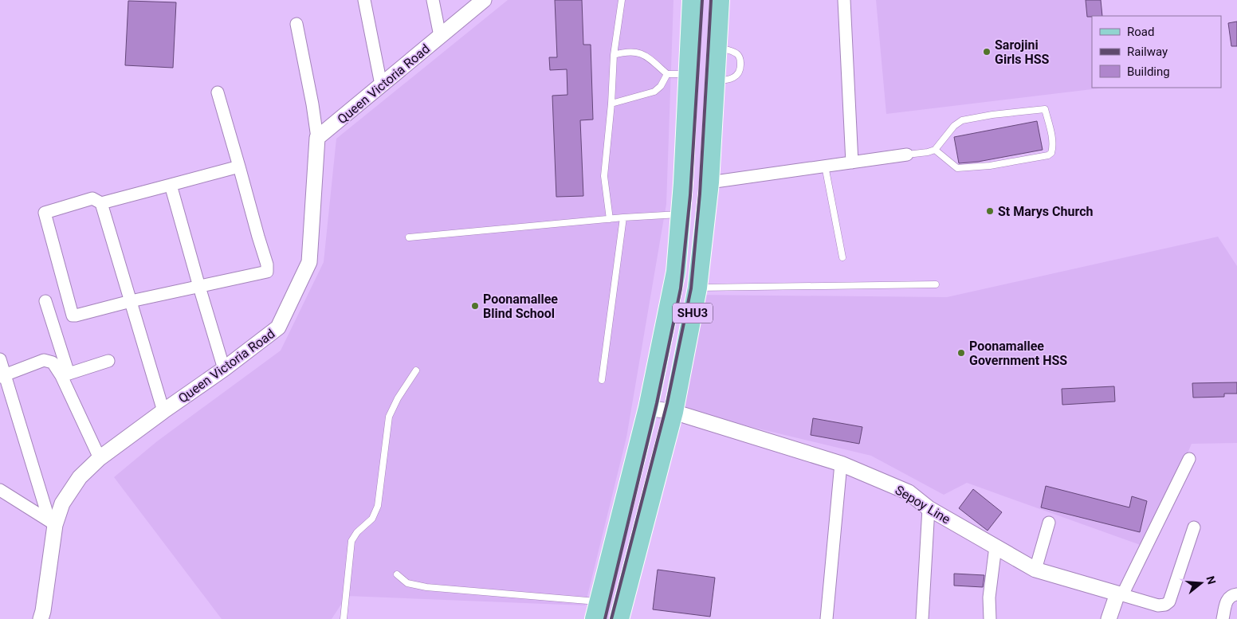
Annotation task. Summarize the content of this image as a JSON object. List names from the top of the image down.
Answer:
{
  "streets": {
    "main road": ["SHU3"],
    "street": ["Queen Victoria Road", "Sepoy Line"]
  },
  "crossings": [
    ["SHU3", "Sepoy Line"]
  ],
  "places": [
    "Sarojini Girls HSS",
    "St Marys Church",
    "Poonamallee Blind School",
    "Poonamallee Government HSS"
  ],
  "legend": ["Road", "Railway", "Building"],
  "north": "right"
}
